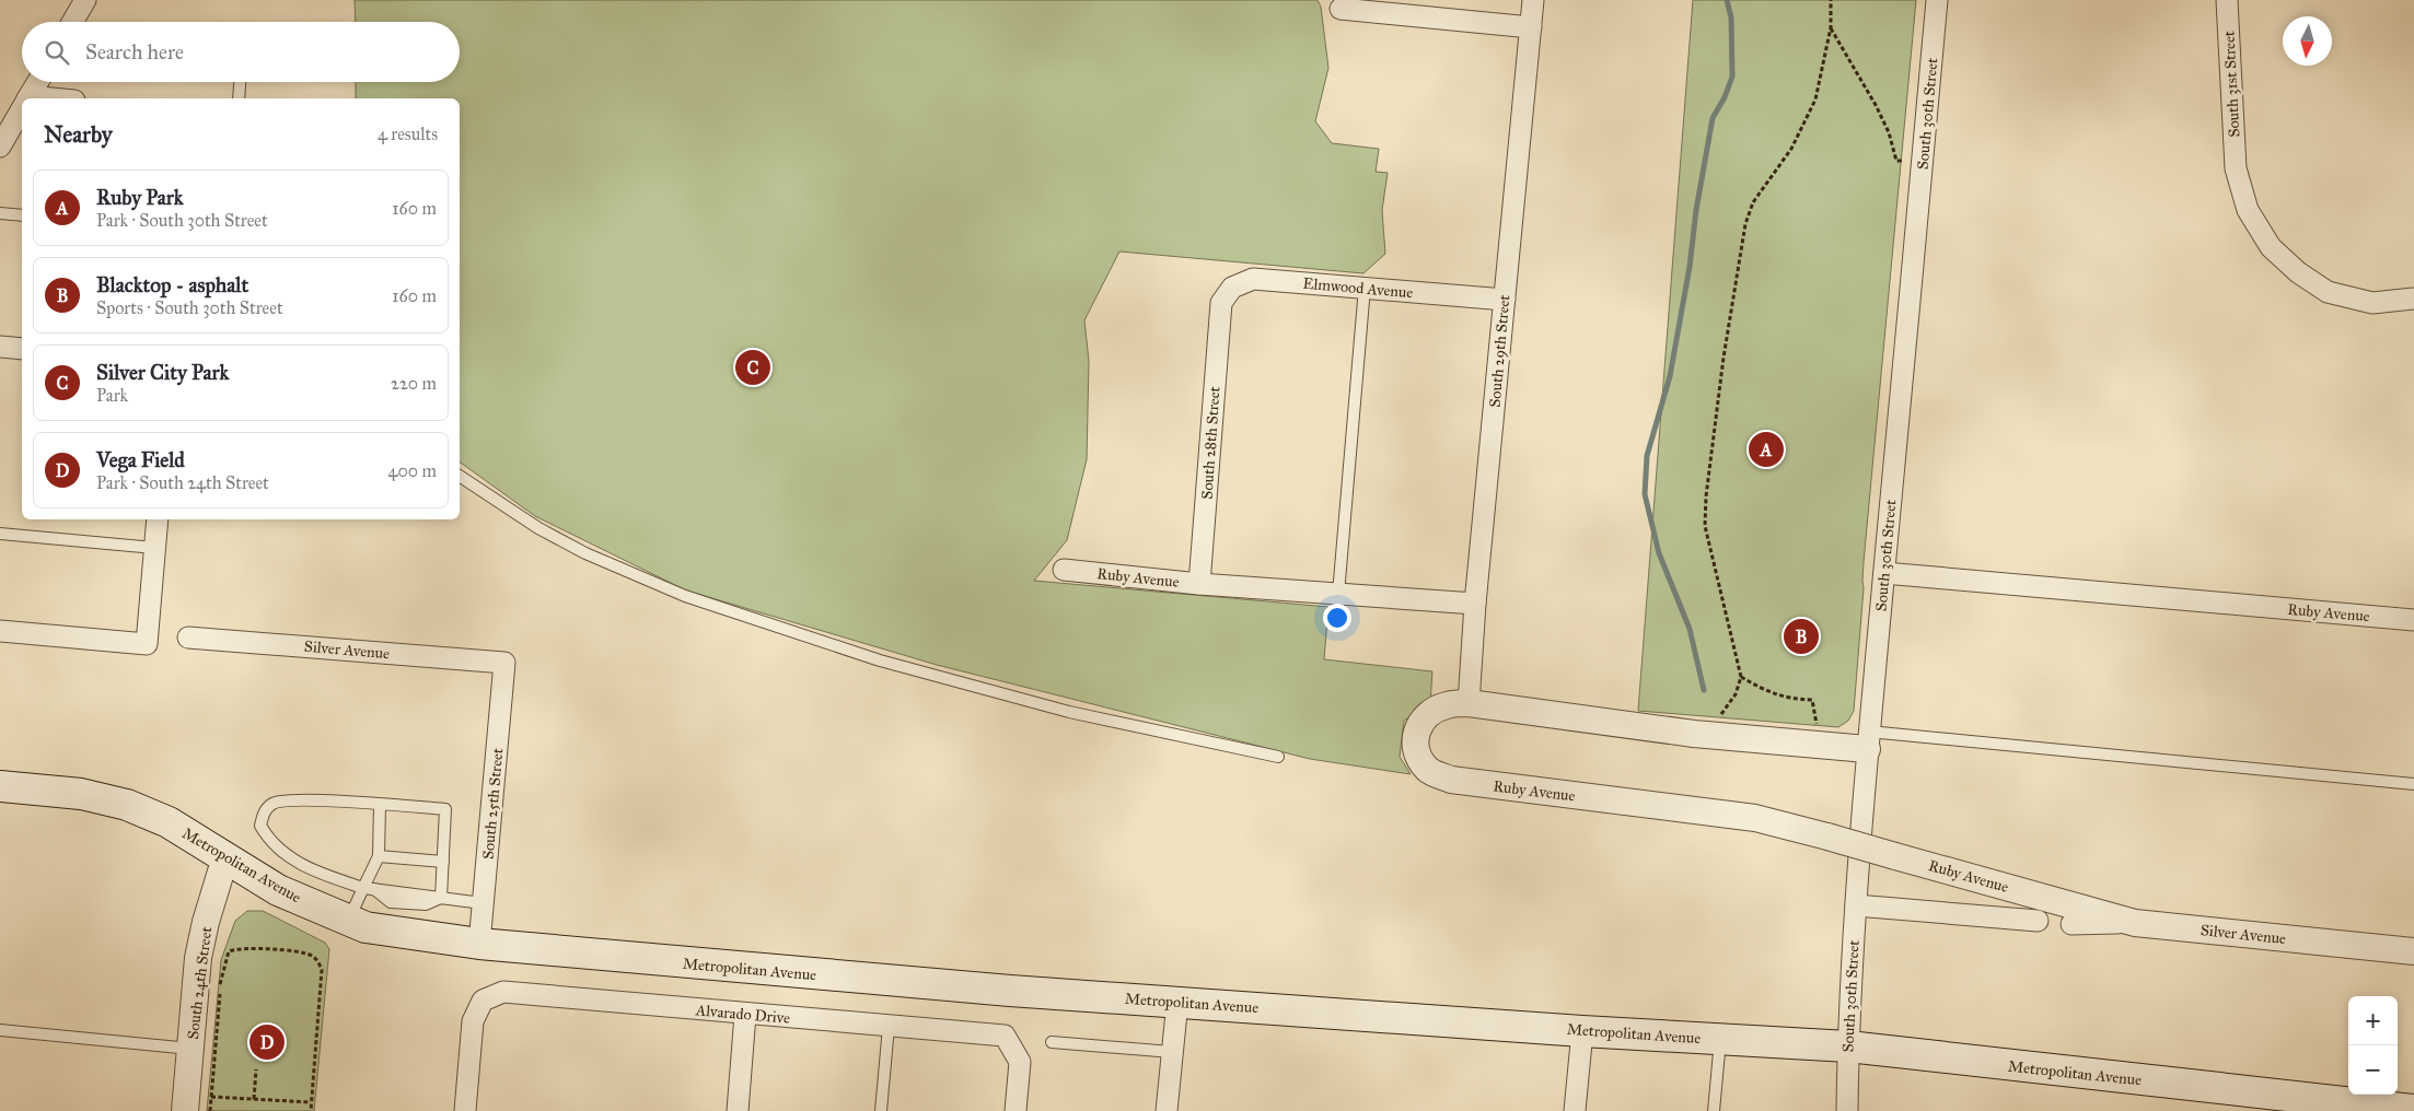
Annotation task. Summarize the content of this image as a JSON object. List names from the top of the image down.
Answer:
{
  "streets": {
    "main road": ["Metropolitan Avenue"],
    "street": [
      "South 31st Street",
      "South 30th Street",
      "Elmwood Avenue",
      "South 29th Street",
      "South 28th Street",
      "Ruby Avenue",
      "Silver Avenue",
      "South 25th Street",
      "South 24th Street",
      "Alvarado Drive"
    ]
  },
  "crossings": [
    ["South 30th Street", "Ruby Avenue"],
    ["South 30th Street", "Metropolitan Avenue"],
    ["Elmwood Avenue", "South 29th Street"],
    ["Elmwood Avenue", "South 28th Street"],
    ["South 29th Street", "Ruby Avenue"],
    ["South 28th Street", "Ruby Avenue"],
    ["Ruby Avenue", "Silver Avenue"],
    ["Silver Avenue", "South 25th Street"],
    ["South 25th Street", "Metropolitan Avenue"],
    ["Metropolitan Avenue", "South 24th Street"]
  ],
  "north": "bottom",
  "page": {
    "search": "Search here",
    "heading": ["Nearby", "4 results"],
    "list": [
      {
        "mark": "A",
        "name": "Ruby Park",
        "note": "Park · South 30th Street",
        "value": "160 m"
      },
      {
        "mark": "B",
        "name": "Blacktop - asphalt",
        "note": "Sports · South 30th Street",
        "value": "160 m"
      },
      {
        "mark": "C",
        "name": "Silver City Park",
        "note": "Park",
        "value": "220 m"
      },
      {
        "mark": "D",
        "name": "Vega Field",
        "note": "Park · South 24th Street",
        "value": "400 m"
      }
    ],
    "pins": [
      "C",
      "A",
      "B",
      "D"
    ],
    "map_buttons": ["+", "−"]
  }
}
